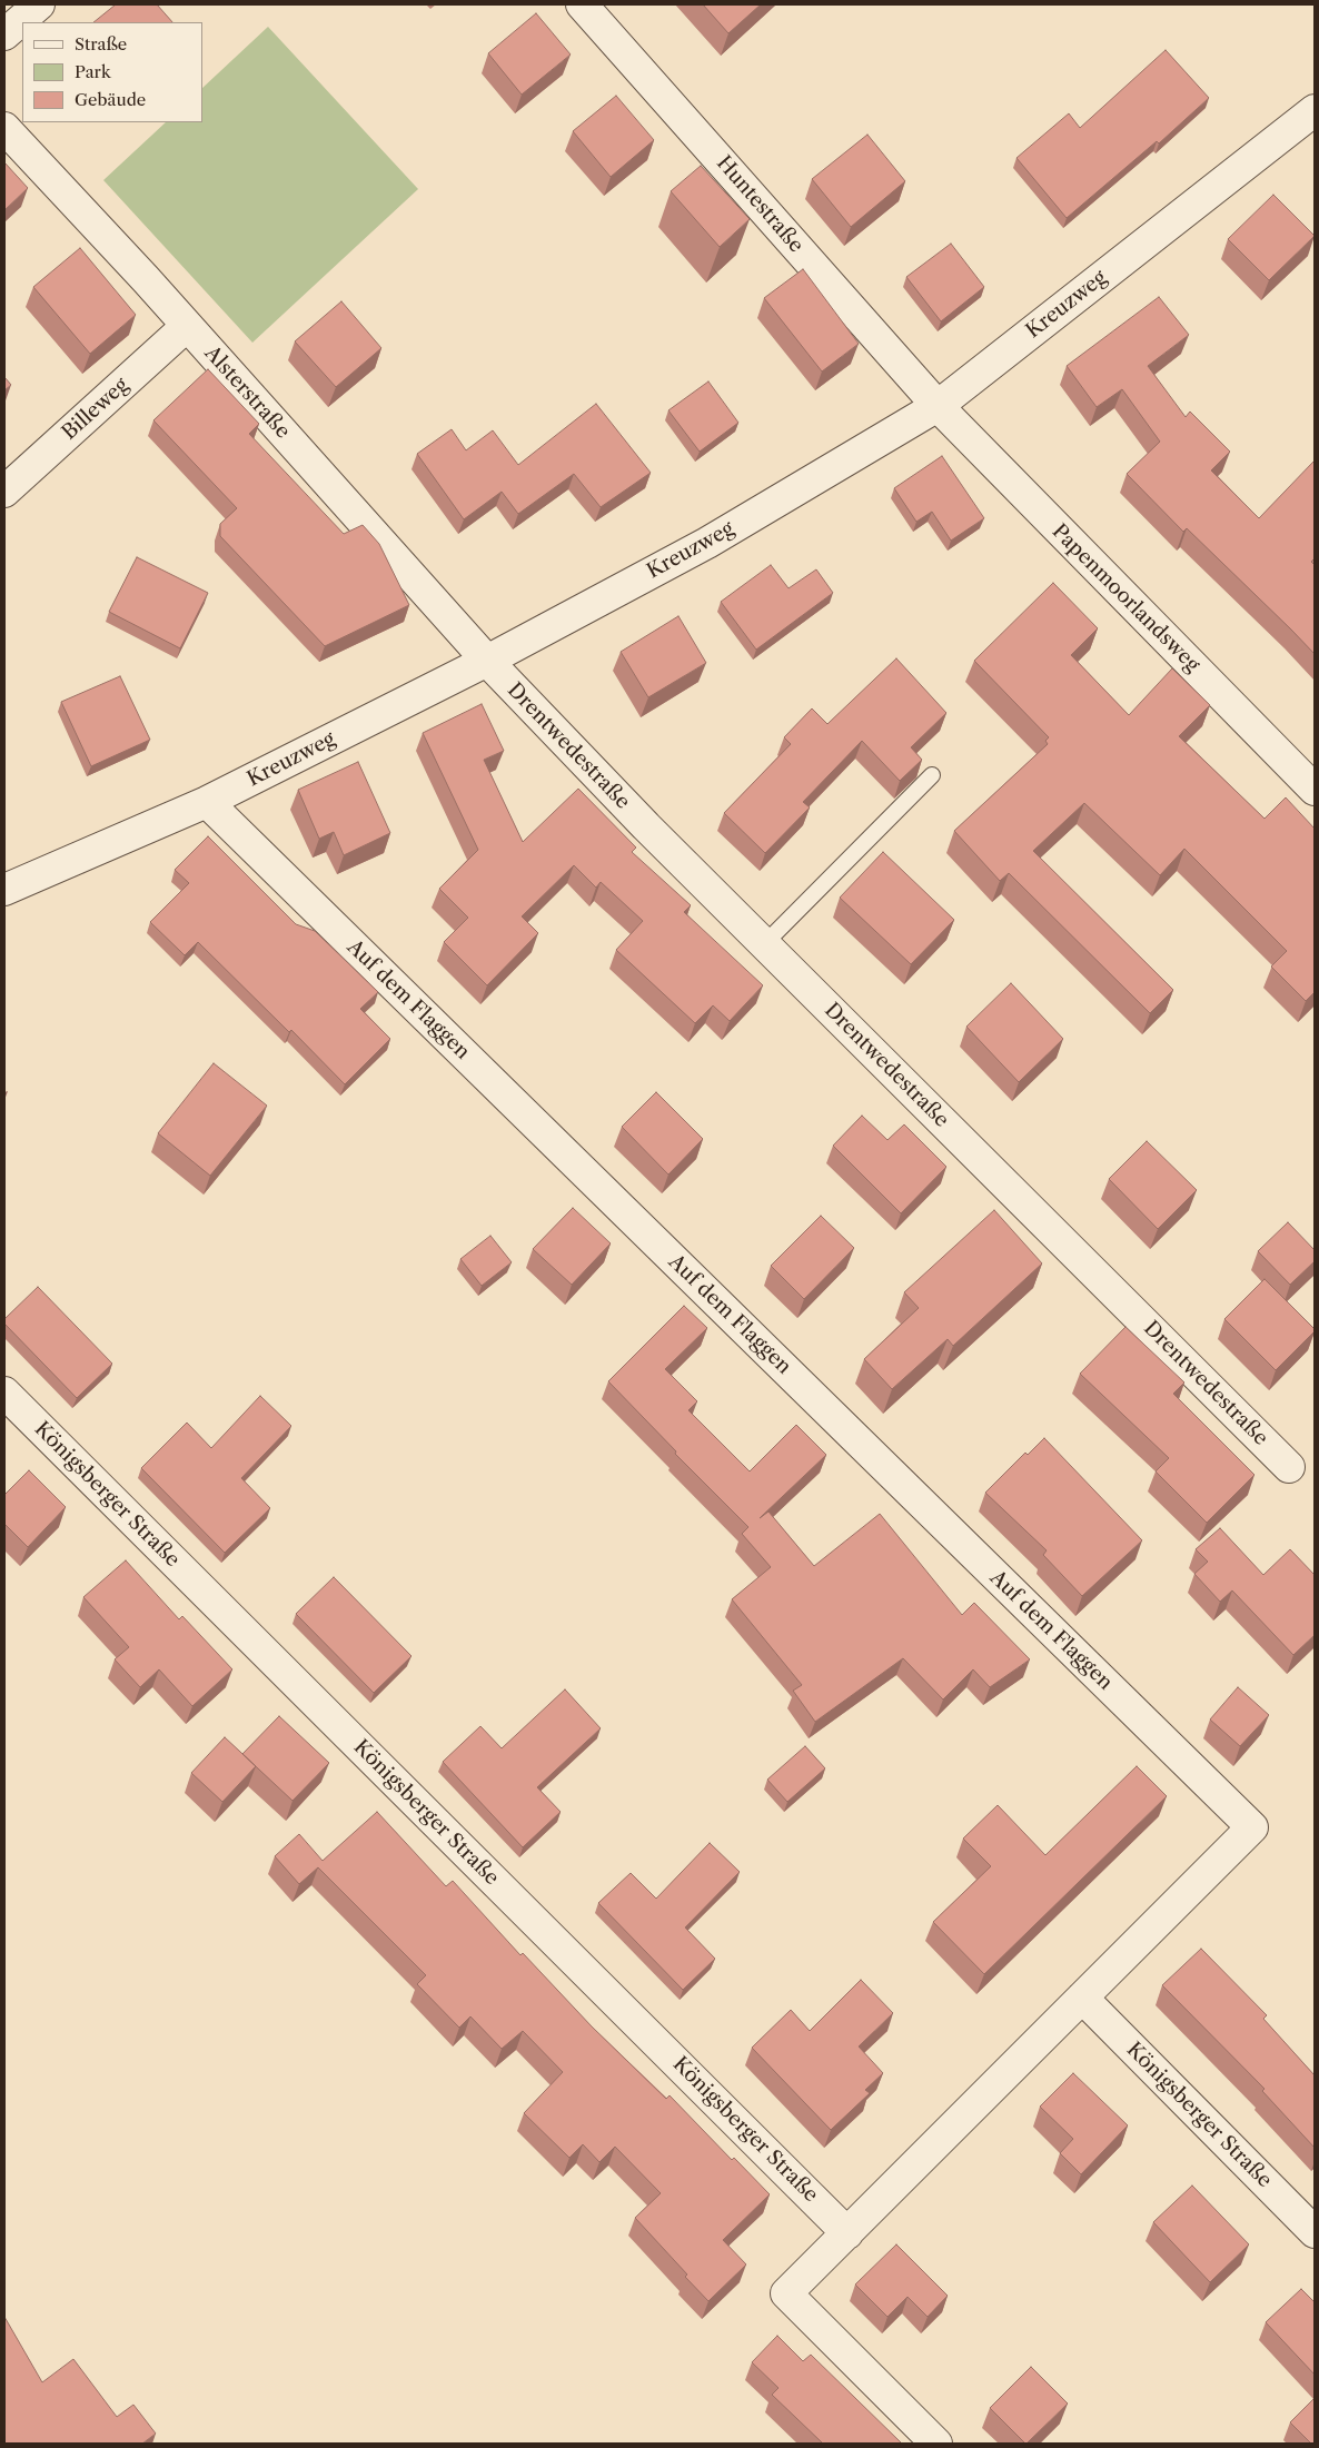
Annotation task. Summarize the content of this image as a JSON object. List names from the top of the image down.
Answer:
{
  "streets": {
    "street": [
      "Huntestraße",
      "Kreuzweg",
      "Alsterstraße",
      "Billeweg",
      "Papenmoorlandsweg",
      "Drentwedestraße",
      "Auf dem Flaggen",
      "Königsberger Straße"
    ]
  },
  "crossings": [
    ["Huntestraße", "Kreuzweg"],
    ["Huntestraße", "Papenmoorlandsweg"],
    ["Kreuzweg", "Alsterstraße"],
    ["Kreuzweg", "Papenmoorlandsweg"],
    ["Kreuzweg", "Drentwedestraße"],
    ["Kreuzweg", "Auf dem Flaggen"],
    ["Alsterstraße", "Billeweg"],
    ["Alsterstraße", "Drentwedestraße"],
    ["Auf dem Flaggen", "Königsberger Straße"]
  ],
  "legend": ["Straße", "Park", "Gebäude"]
}
